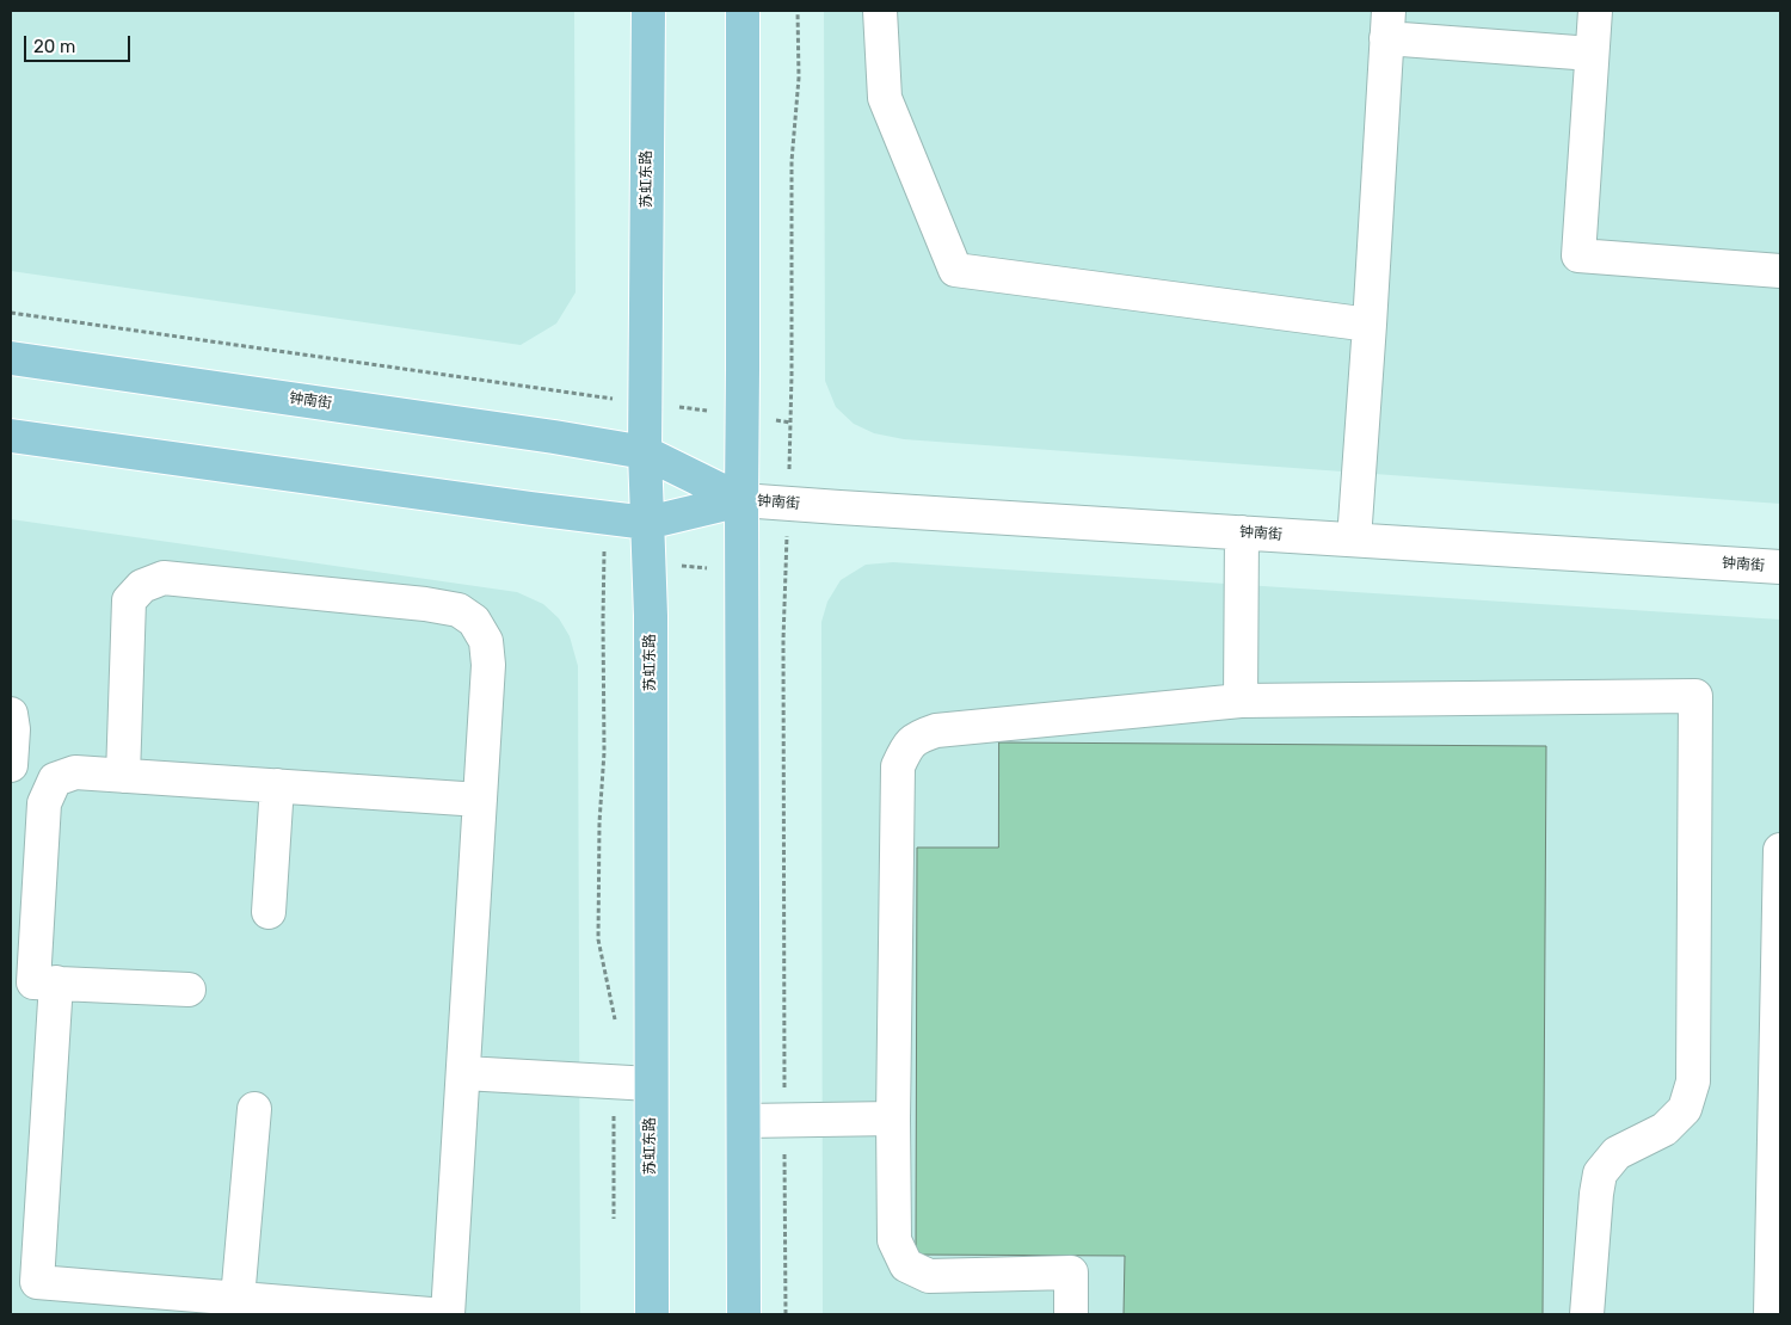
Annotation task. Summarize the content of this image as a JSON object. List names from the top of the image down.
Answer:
{
  "streets": {
    "main road": ["苏虹东路", "钟南街"]
  },
  "crossings": [
    ["苏虹东路", "钟南街"]
  ],
  "scale_bar": "20 m"
}
